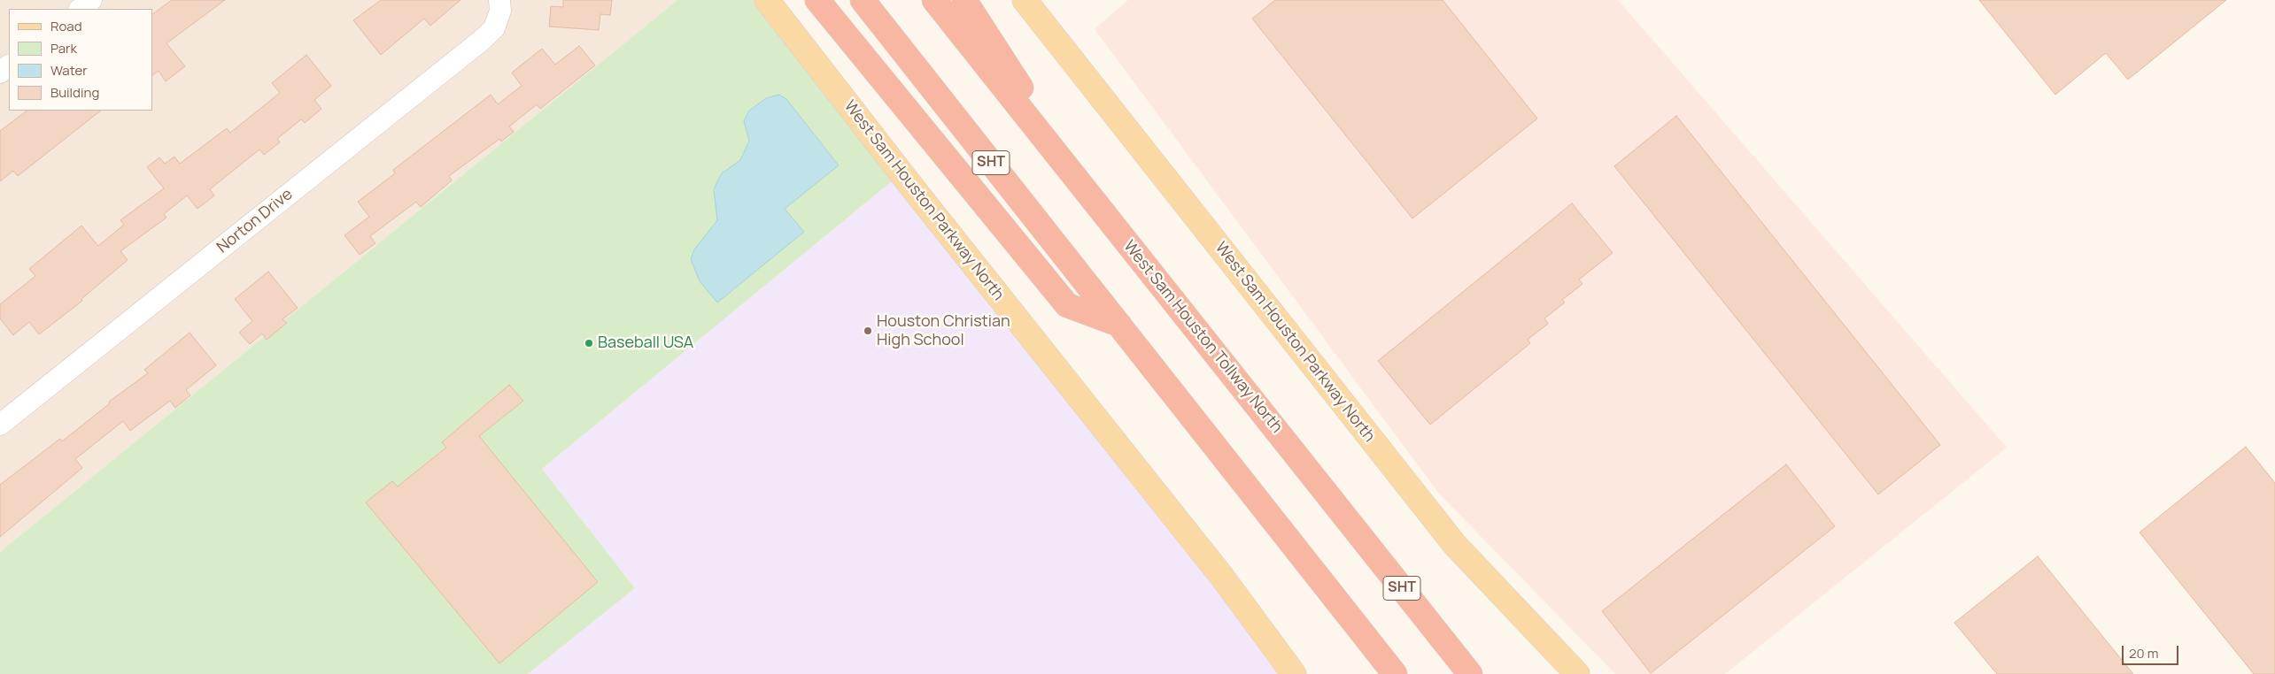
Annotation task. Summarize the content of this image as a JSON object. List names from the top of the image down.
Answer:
{
  "streets": {
    "highway": ["SHT", "West Sam Houston Tollway North"],
    "main road": ["West Sam Houston Parkway North"],
    "street": ["Norton Drive"]
  },
  "places": ["Houston Christian High School", "Baseball USA"],
  "legend": [
    "Road",
    "Park",
    "Water",
    "Building"
  ],
  "scale_bar": "20 m"
}
